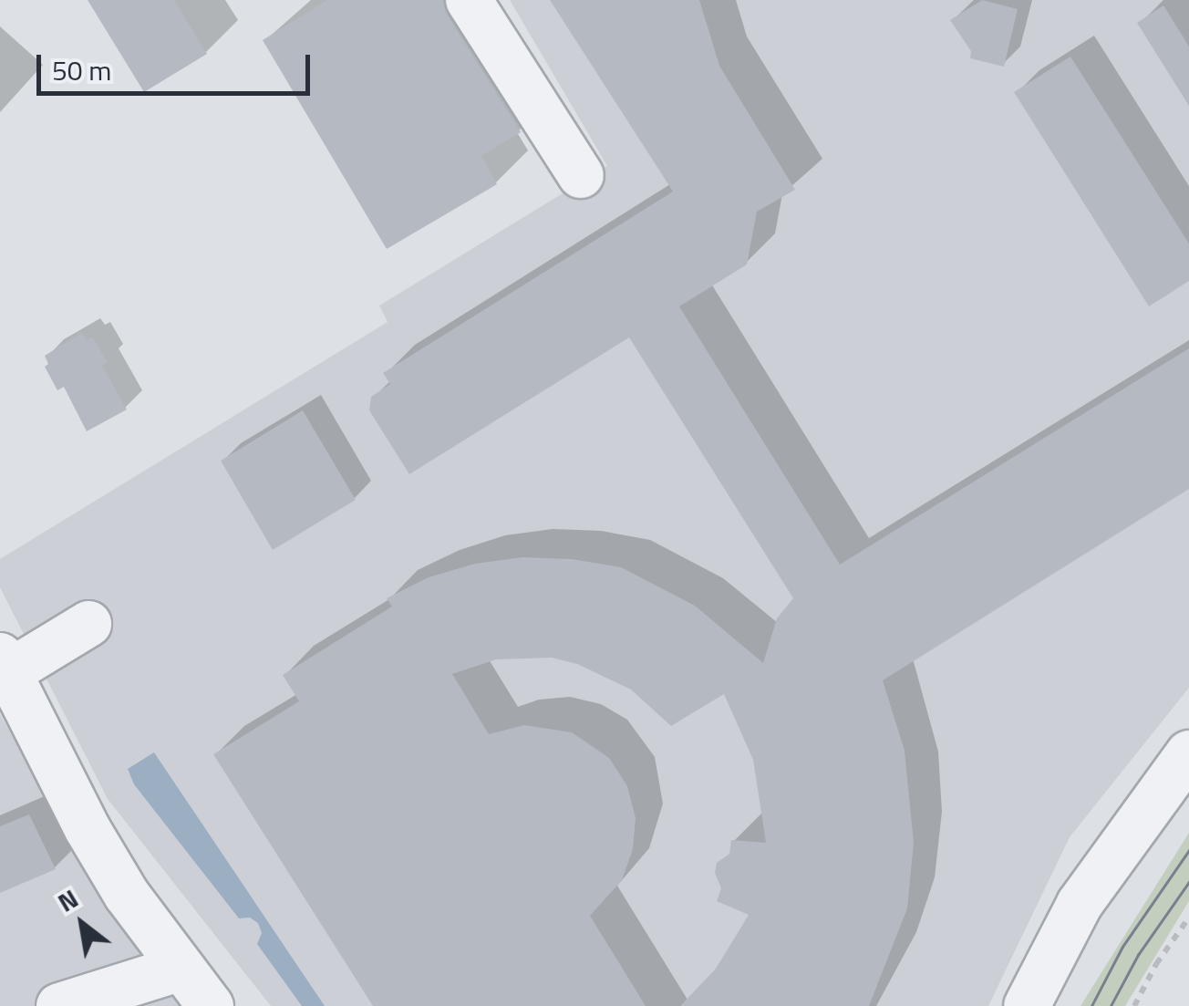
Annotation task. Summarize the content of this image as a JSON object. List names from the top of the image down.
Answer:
{
  "scale_bar": "50 m",
  "north": "top left"
}
